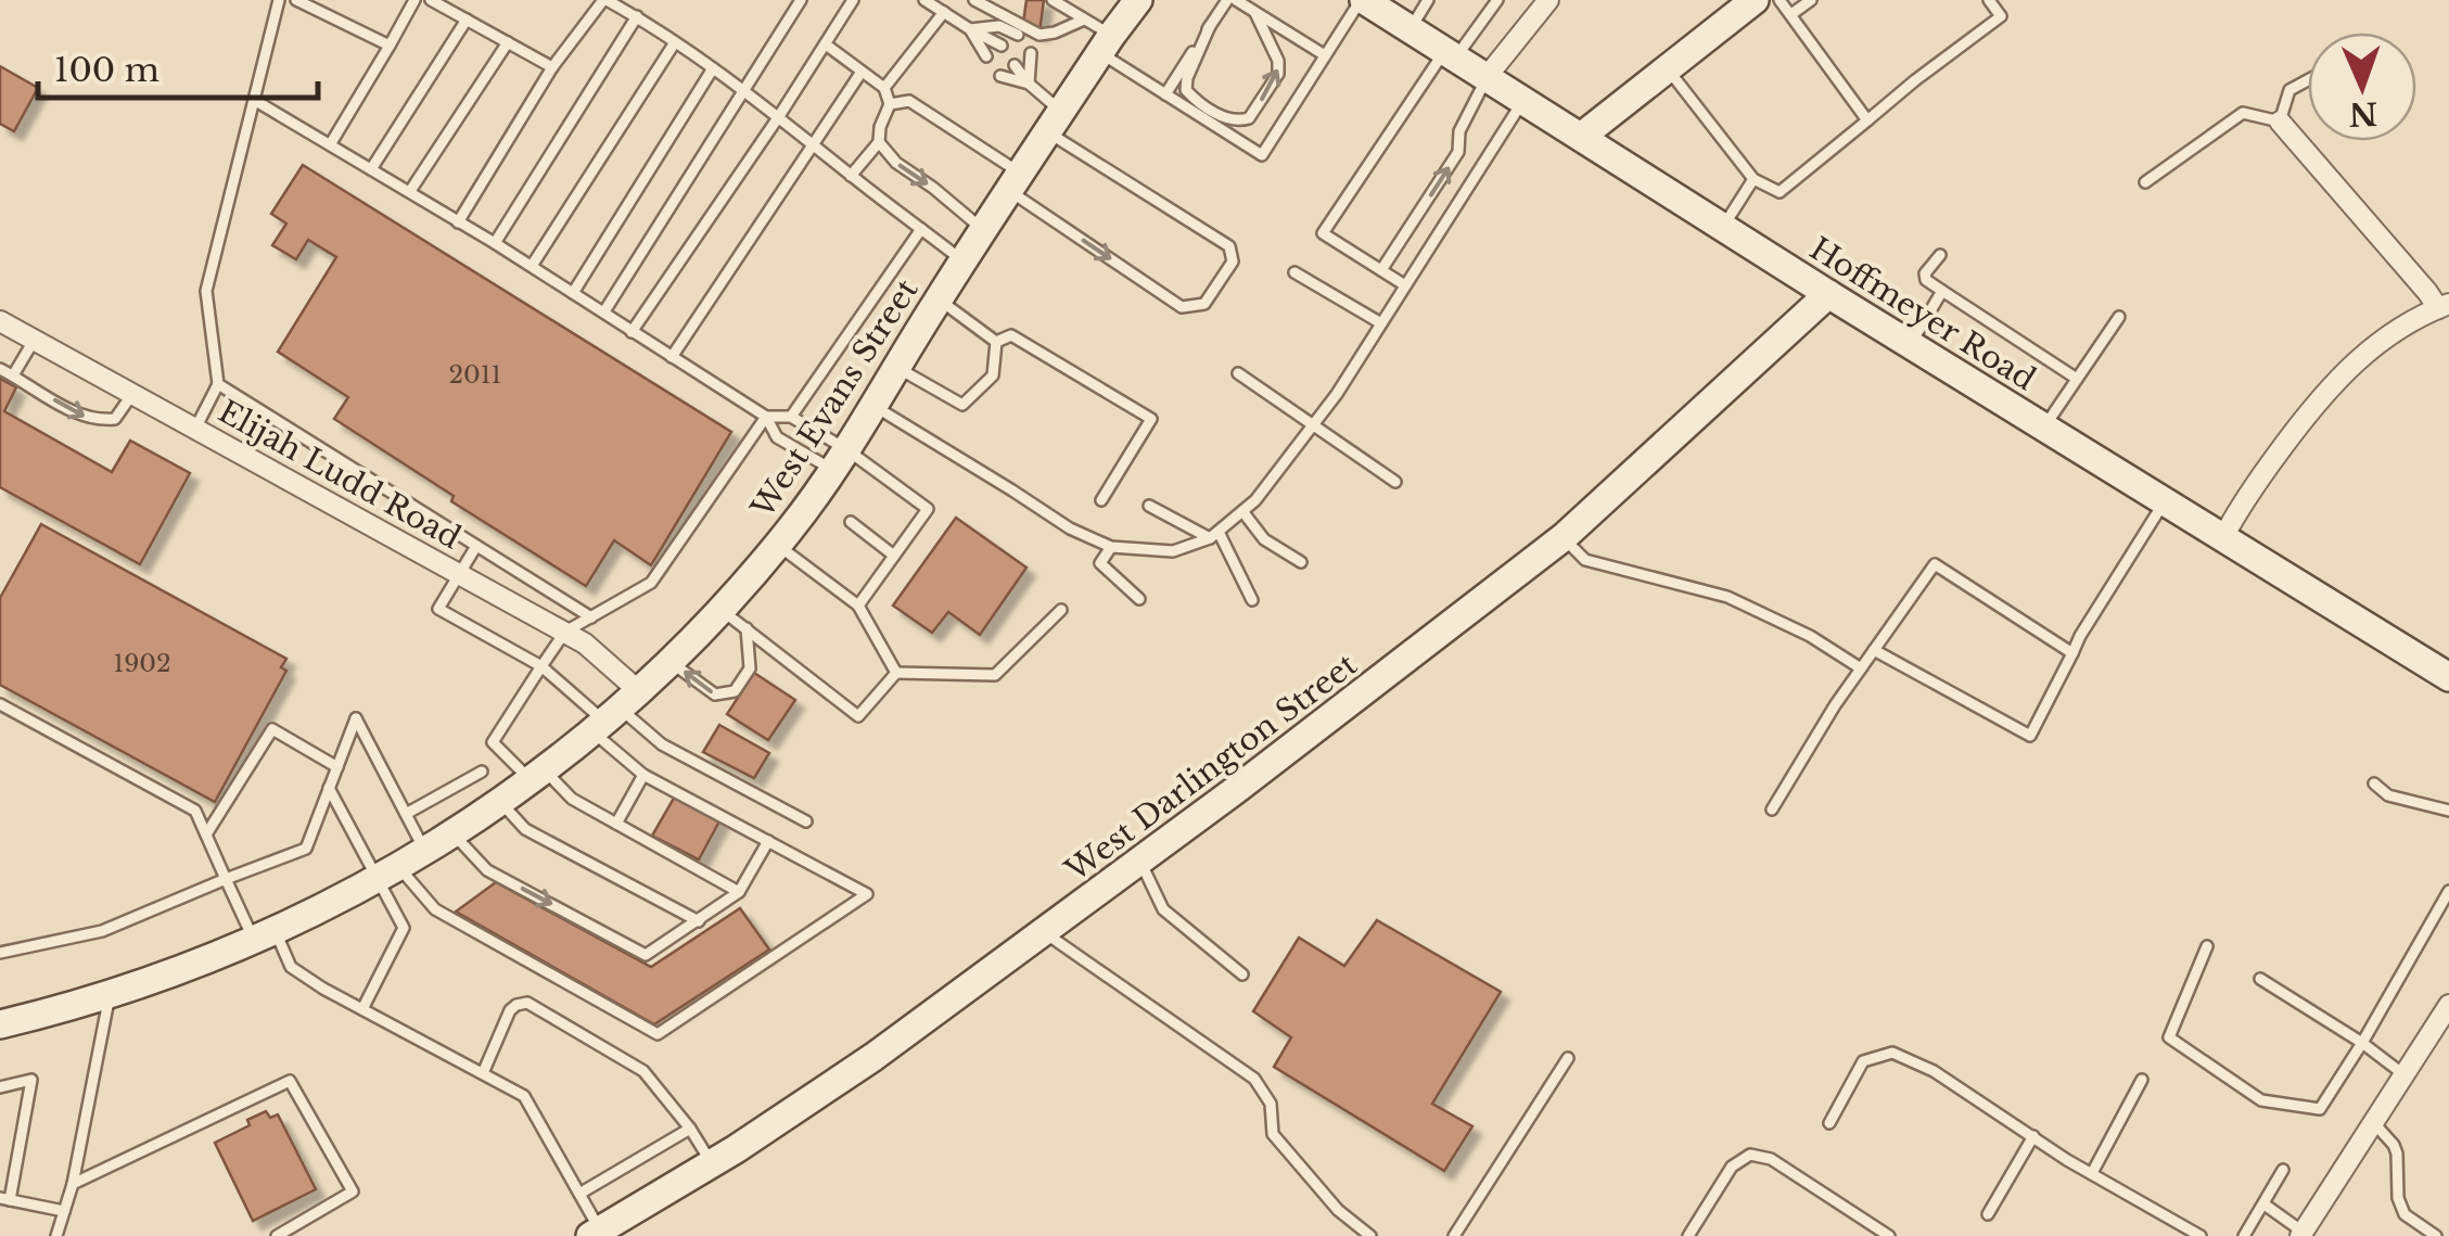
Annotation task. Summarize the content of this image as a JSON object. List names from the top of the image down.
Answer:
{
  "streets": {
    "main road": ["Hoffmeyer Road", "West Evans Street", "West Darlington Street"],
    "street": ["Elijah Ludd Road"]
  },
  "crossings": [
    ["Hoffmeyer Road", "West Darlington Street"],
    ["West Evans Street", "Elijah Ludd Road"]
  ],
  "house_numbers": ["2011", "1902"],
  "scale_bar": "100 m",
  "north": "bottom"
}
